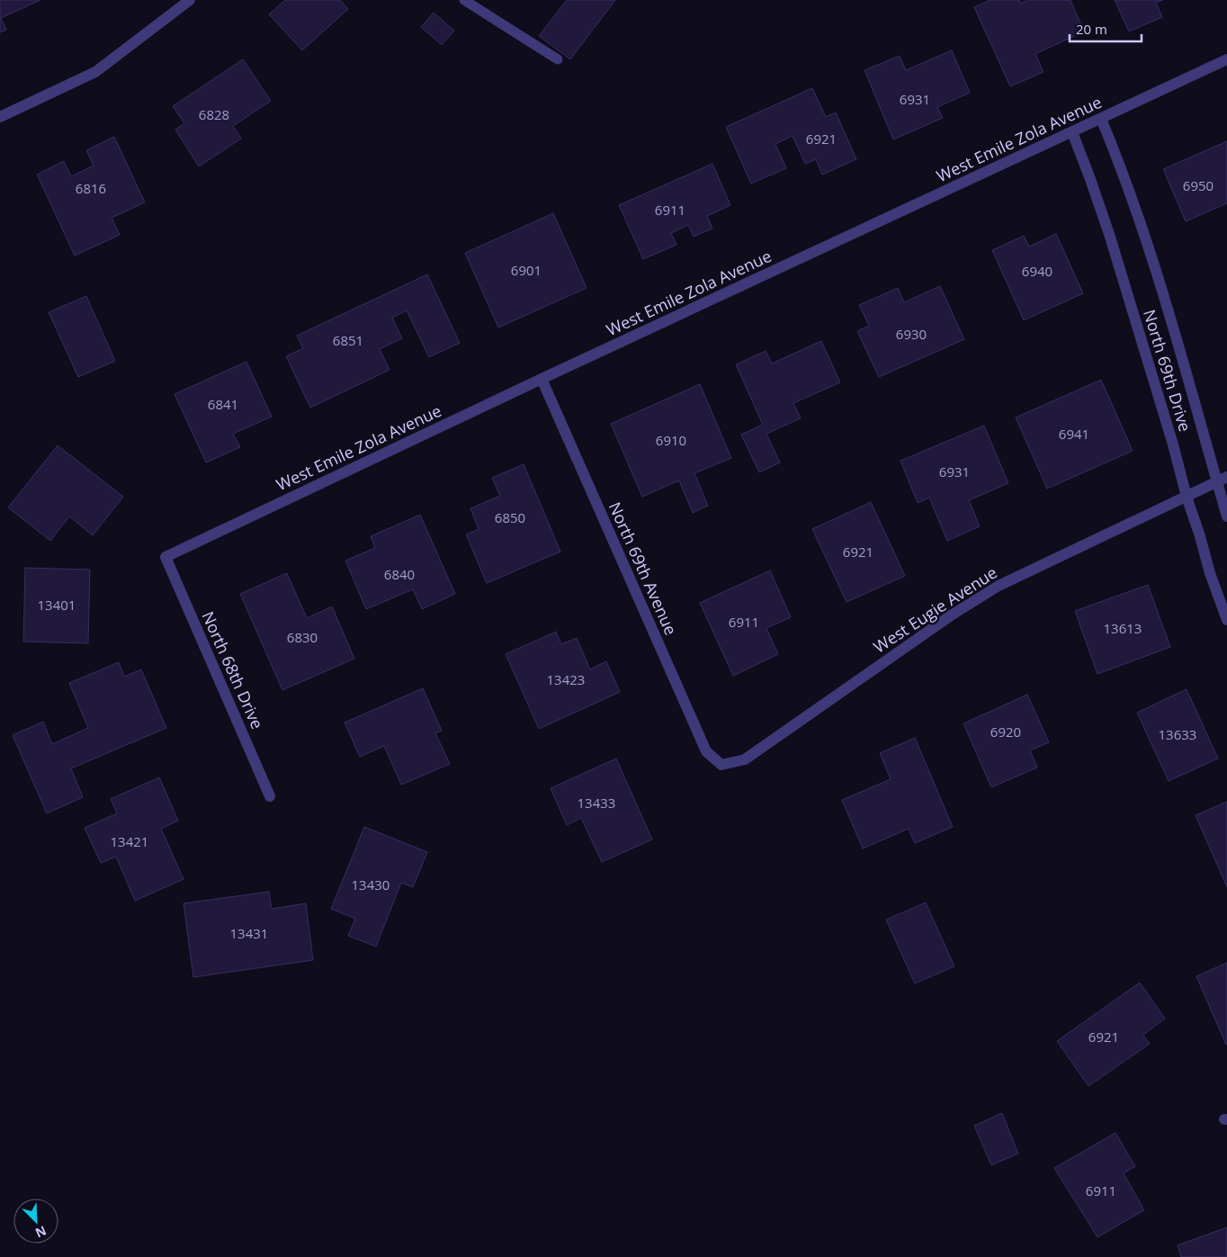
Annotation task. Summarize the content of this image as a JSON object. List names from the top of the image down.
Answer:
{
  "streets": {
    "street": [
      "West Emile Zola Avenue",
      "North 69th Drive",
      "North 69th Avenue",
      "West Eugie Avenue",
      "North 68th Drive"
    ]
  },
  "crossings": [
    ["West Emile Zola Avenue", "North 69th Drive"],
    ["West Emile Zola Avenue", "North 69th Avenue"],
    ["West Emile Zola Avenue", "North 68th Drive"],
    ["North 69th Drive", "West Eugie Avenue"],
    ["North 69th Avenue", "West Eugie Avenue"]
  ],
  "house_numbers": [
    "6931",
    "6828",
    "6921",
    "6950",
    "6816",
    "6911",
    "6901",
    "6940",
    "6930",
    "6851",
    "6841",
    "6941",
    "6910",
    "6931",
    "6850",
    "6921",
    "6840",
    "13401",
    "6911",
    "13613",
    "6830",
    "13423",
    "6920",
    "13633",
    "13433",
    "13421",
    "13430",
    "13431",
    "6921",
    "6911"
  ],
  "scale_bar": "20 m",
  "north": "bottom right"
}
